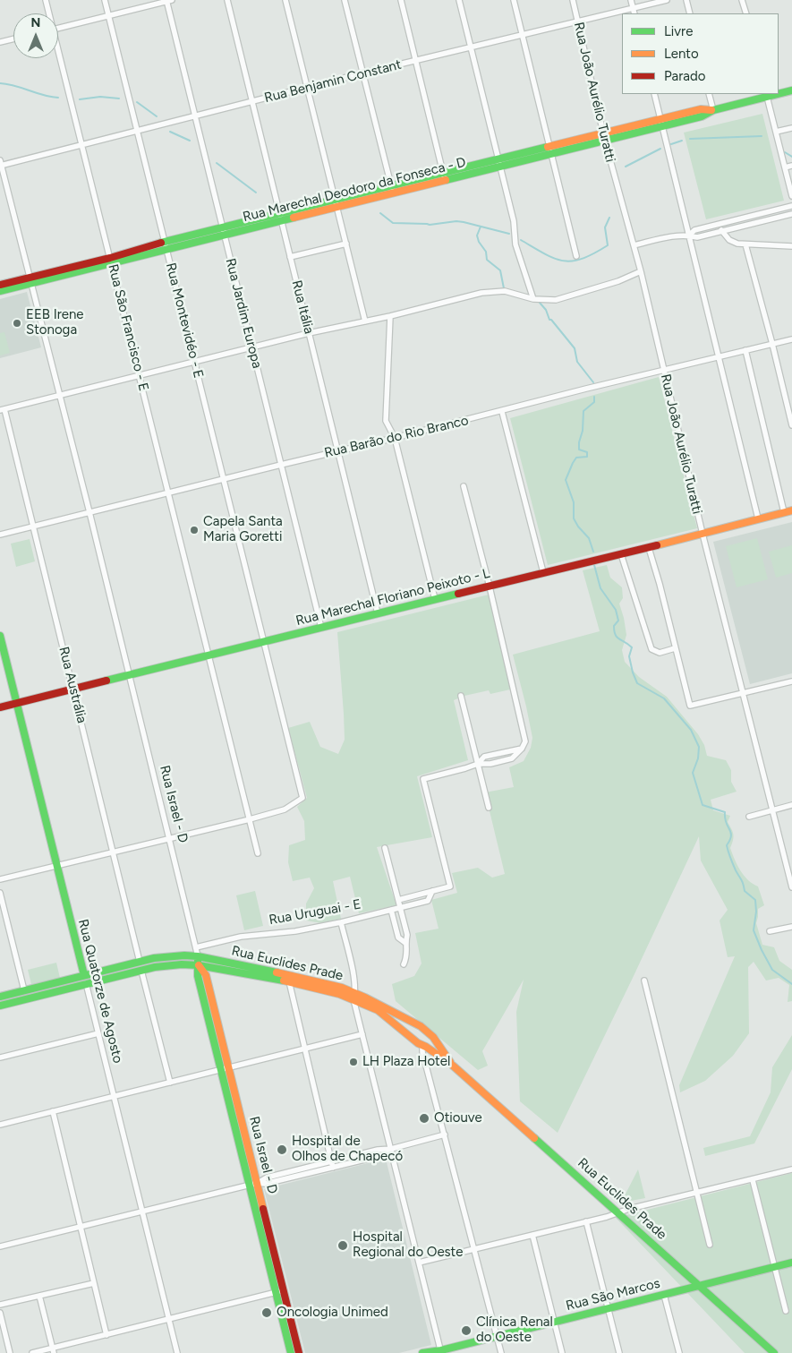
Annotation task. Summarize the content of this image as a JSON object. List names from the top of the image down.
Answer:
{
  "streets": {
    "street": [
      "Rua Benjamin Constant",
      "Rua João Aurélio Turatti",
      "Rua Marechal Deodoro da Fonseca - D",
      "Rua Itália",
      "Rua Jardim Europa",
      "Rua Montevidéo - E",
      "Rua São Francisco - E",
      "Rua Barão do Rio Branco",
      "Rua Marechal Floriano Peixoto - L",
      "Rua Austrália",
      "Rua Israel - D",
      "Rua Uruguai - E",
      "Rua Euclides Prade",
      "Rua Quatorze de Agosto",
      "Rua São Marcos"
    ]
  },
  "crossings": [
    ["Rua Benjamin Constant", "Rua João Aurélio Turatti"],
    ["Rua Benjamin Constant", "Rua Itália"],
    ["Rua Benjamin Constant", "Rua Jardim Europa"],
    ["Rua Benjamin Constant", "Rua Montevidéo - E"],
    ["Rua Benjamin Constant", "Rua São Francisco - E"],
    ["Rua Benjamin Constant", "Rua Israel - D"],
    ["Rua João Aurélio Turatti", "Rua Marechal Deodoro da Fonseca - D"],
    ["Rua João Aurélio Turatti", "Rua Barão do Rio Branco"],
    ["Rua João Aurélio Turatti", "Rua Marechal Floriano Peixoto - L"],
    ["Rua Marechal Deodoro da Fonseca - D", "Rua Itália"],
    ["Rua Marechal Deodoro da Fonseca - D", "Rua Jardim Europa"],
    ["Rua Marechal Deodoro da Fonseca - D", "Rua Montevidéo - E"],
    ["Rua Marechal Deodoro da Fonseca - D", "Rua São Francisco - E"],
    ["Rua Marechal Deodoro da Fonseca - D", "Rua Israel - D"],
    ["Rua Itália", "Rua Barão do Rio Branco"],
    ["Rua Itália", "Rua Marechal Floriano Peixoto - L"],
    ["Rua Jardim Europa", "Rua Barão do Rio Branco"],
    ["Rua Jardim Europa", "Rua Marechal Floriano Peixoto - L"],
    ["Rua Montevidéo - E", "Rua São Francisco - E"],
    ["Rua Montevidéo - E", "Rua Barão do Rio Branco"],
    ["Rua Montevidéo - E", "Rua Marechal Floriano Peixoto - L"],
    ["Rua São Francisco - E", "Rua Barão do Rio Branco"],
    ["Rua São Francisco - E", "Rua Marechal Floriano Peixoto - L"],
    ["Rua Barão do Rio Branco", "Rua Austrália"],
    ["Rua Barão do Rio Branco", "Rua Israel - D"],
    ["Rua Marechal Floriano Peixoto - L", "Rua Austrália"],
    ["Rua Marechal Floriano Peixoto - L", "Rua Israel - D"],
    ["Rua Marechal Floriano Peixoto - L", "Rua Quatorze de Agosto"],
    ["Rua Israel - D", "Rua Uruguai - E"],
    ["Rua Israel - D", "Rua Euclides Prade"],
    ["Rua Euclides Prade", "Rua São Marcos"]
  ],
  "places": [
    "EEB Irene Stonoga",
    "Capela Santa Maria Goretti",
    "LH Plaza Hotel",
    "Otiouve",
    "Hospital de Olhos de Chapecó",
    "Hospital Regional do Oeste",
    "Oncologia Unimed",
    "Clínica Renal do Oeste"
  ],
  "legend": ["Livre", "Lento", "Parado"],
  "north": "top"
}
